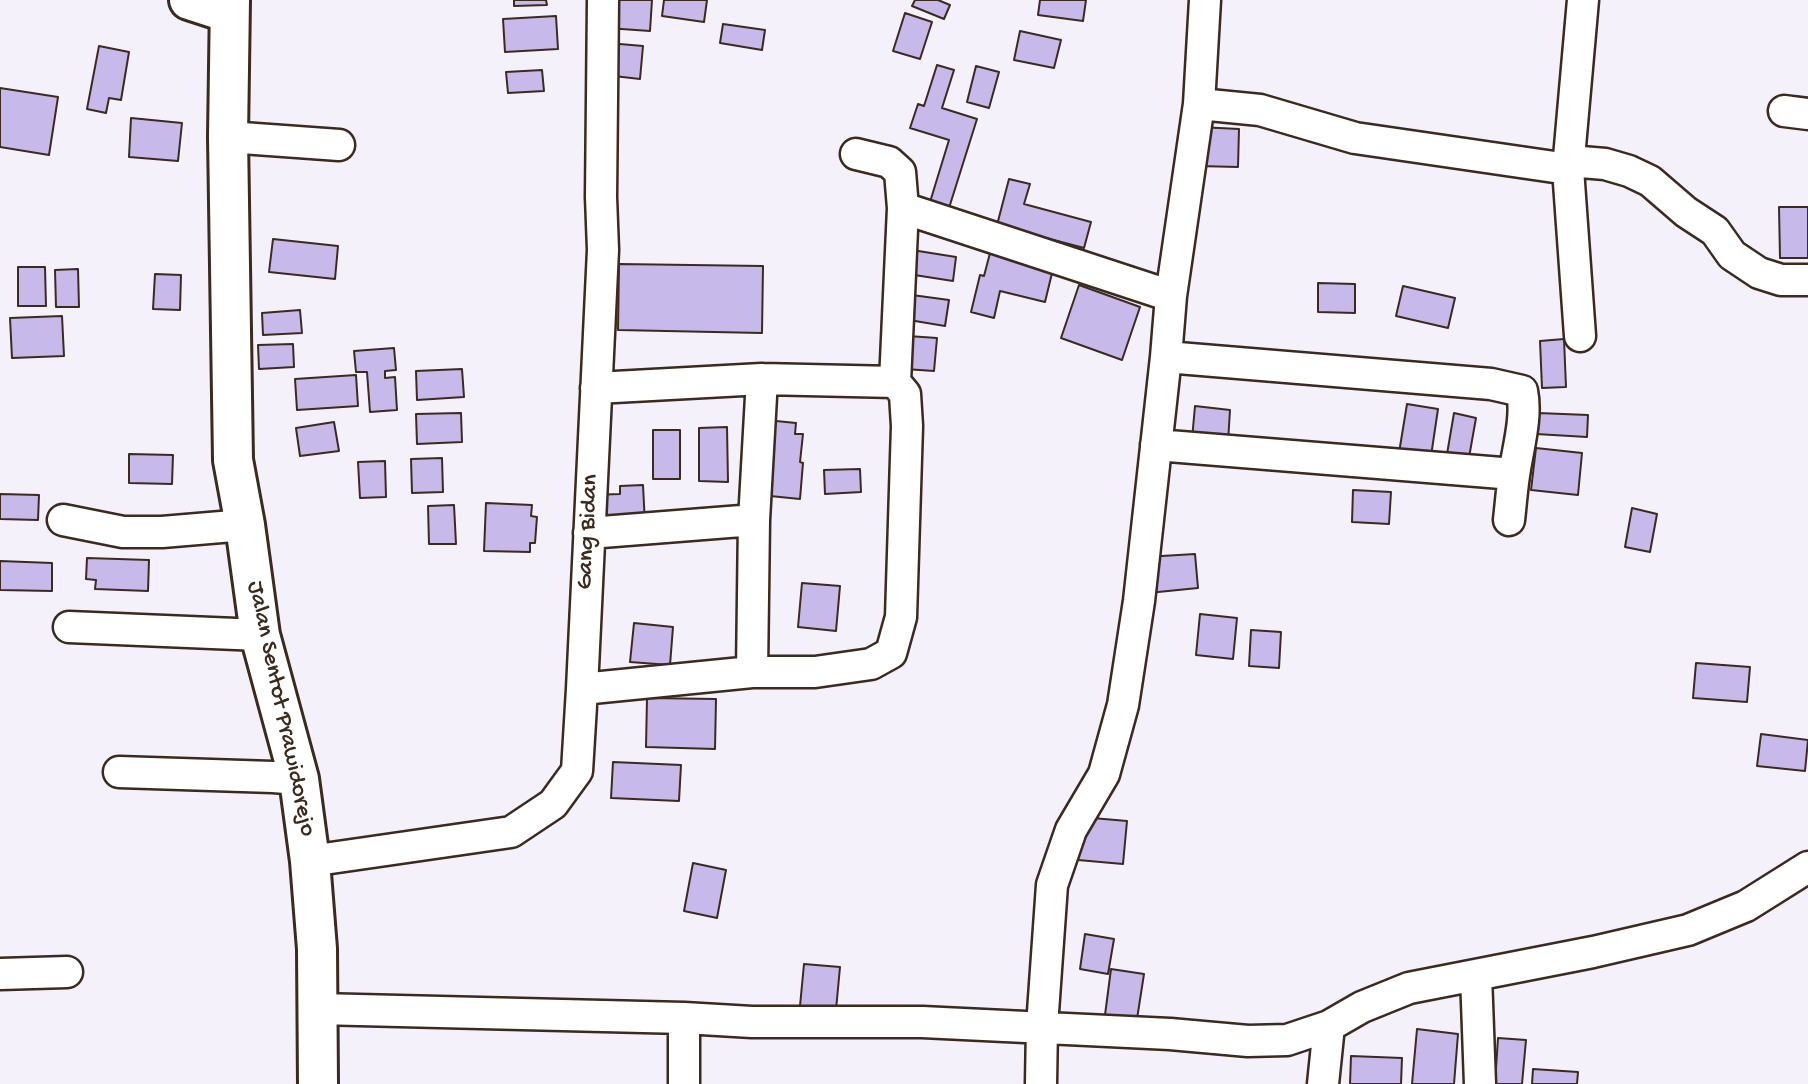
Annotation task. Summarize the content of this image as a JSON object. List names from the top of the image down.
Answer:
{
  "streets": {
    "main road": ["Jalan Sentot Prawidorejo"],
    "street": ["Gang Bidan"]
  },
  "crossings": [
    ["Gang Bidan", "Jalan Sentot Prawidorejo"]
  ]
}
